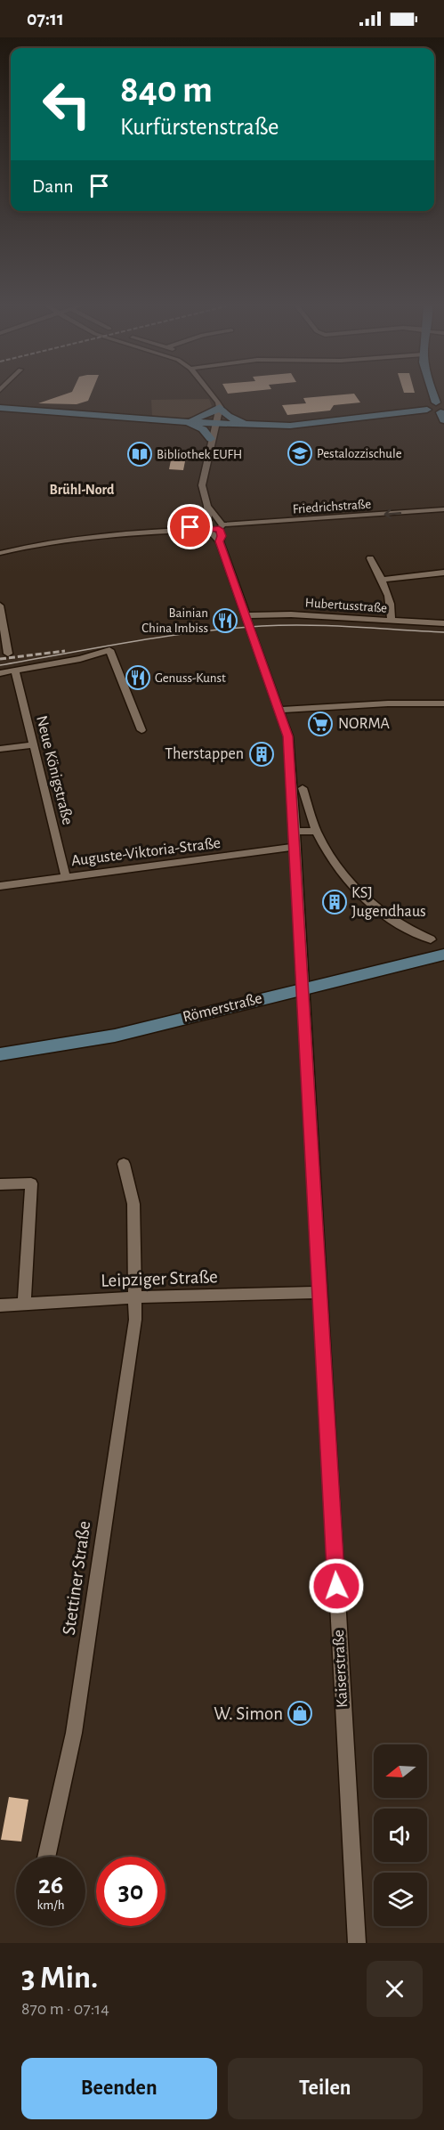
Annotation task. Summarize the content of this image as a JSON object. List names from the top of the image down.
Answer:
{
  "streets": {
    "main road": ["Römerstraße"],
    "street": [
      "Friedrichstraße",
      "Hubertusstraße",
      "Neue Königstraße",
      "Auguste-Viktoria-Straße",
      "Leipziger Straße",
      "Stettiner Straße",
      "Kaiserstraße"
    ]
  },
  "crossings": [
    ["Friedrichstraße", "Kaiserstraße"],
    ["Hubertusstraße", "Kaiserstraße"],
    ["Neue Königstraße", "Auguste-Viktoria-Straße"],
    ["Auguste-Viktoria-Straße", "Kaiserstraße"],
    ["Römerstraße", "Kaiserstraße"],
    ["Leipziger Straße", "Stettiner Straße"],
    ["Leipziger Straße", "Kaiserstraße"]
  ],
  "one_way": ["Friedrichstraße"],
  "districts": ["Brühl-Nord"],
  "places": {
    "school or university": ["Pestalozzischule"],
    "library": ["Bibliothek EUFH"],
    "restaurant": ["Bainian China Imbiss", "Genuss-Kunst"],
    "supermarket": ["NORMA"],
    "building": ["Therstappen", "KSJ Jugendhaus"],
    "shop": ["W. Simon"]
  },
  "north": "left",
  "page": {
    "status": "07:11",
    "turn": ["840 m", "Kurfürstenstraße"],
    "then": "Dann",
    "speed": "26 km/h",
    "limit": "30",
    "heading": ["3 Min.", "870 m · 07:14"],
    "buttons": ["Beenden", "Teilen"]
  }
}
